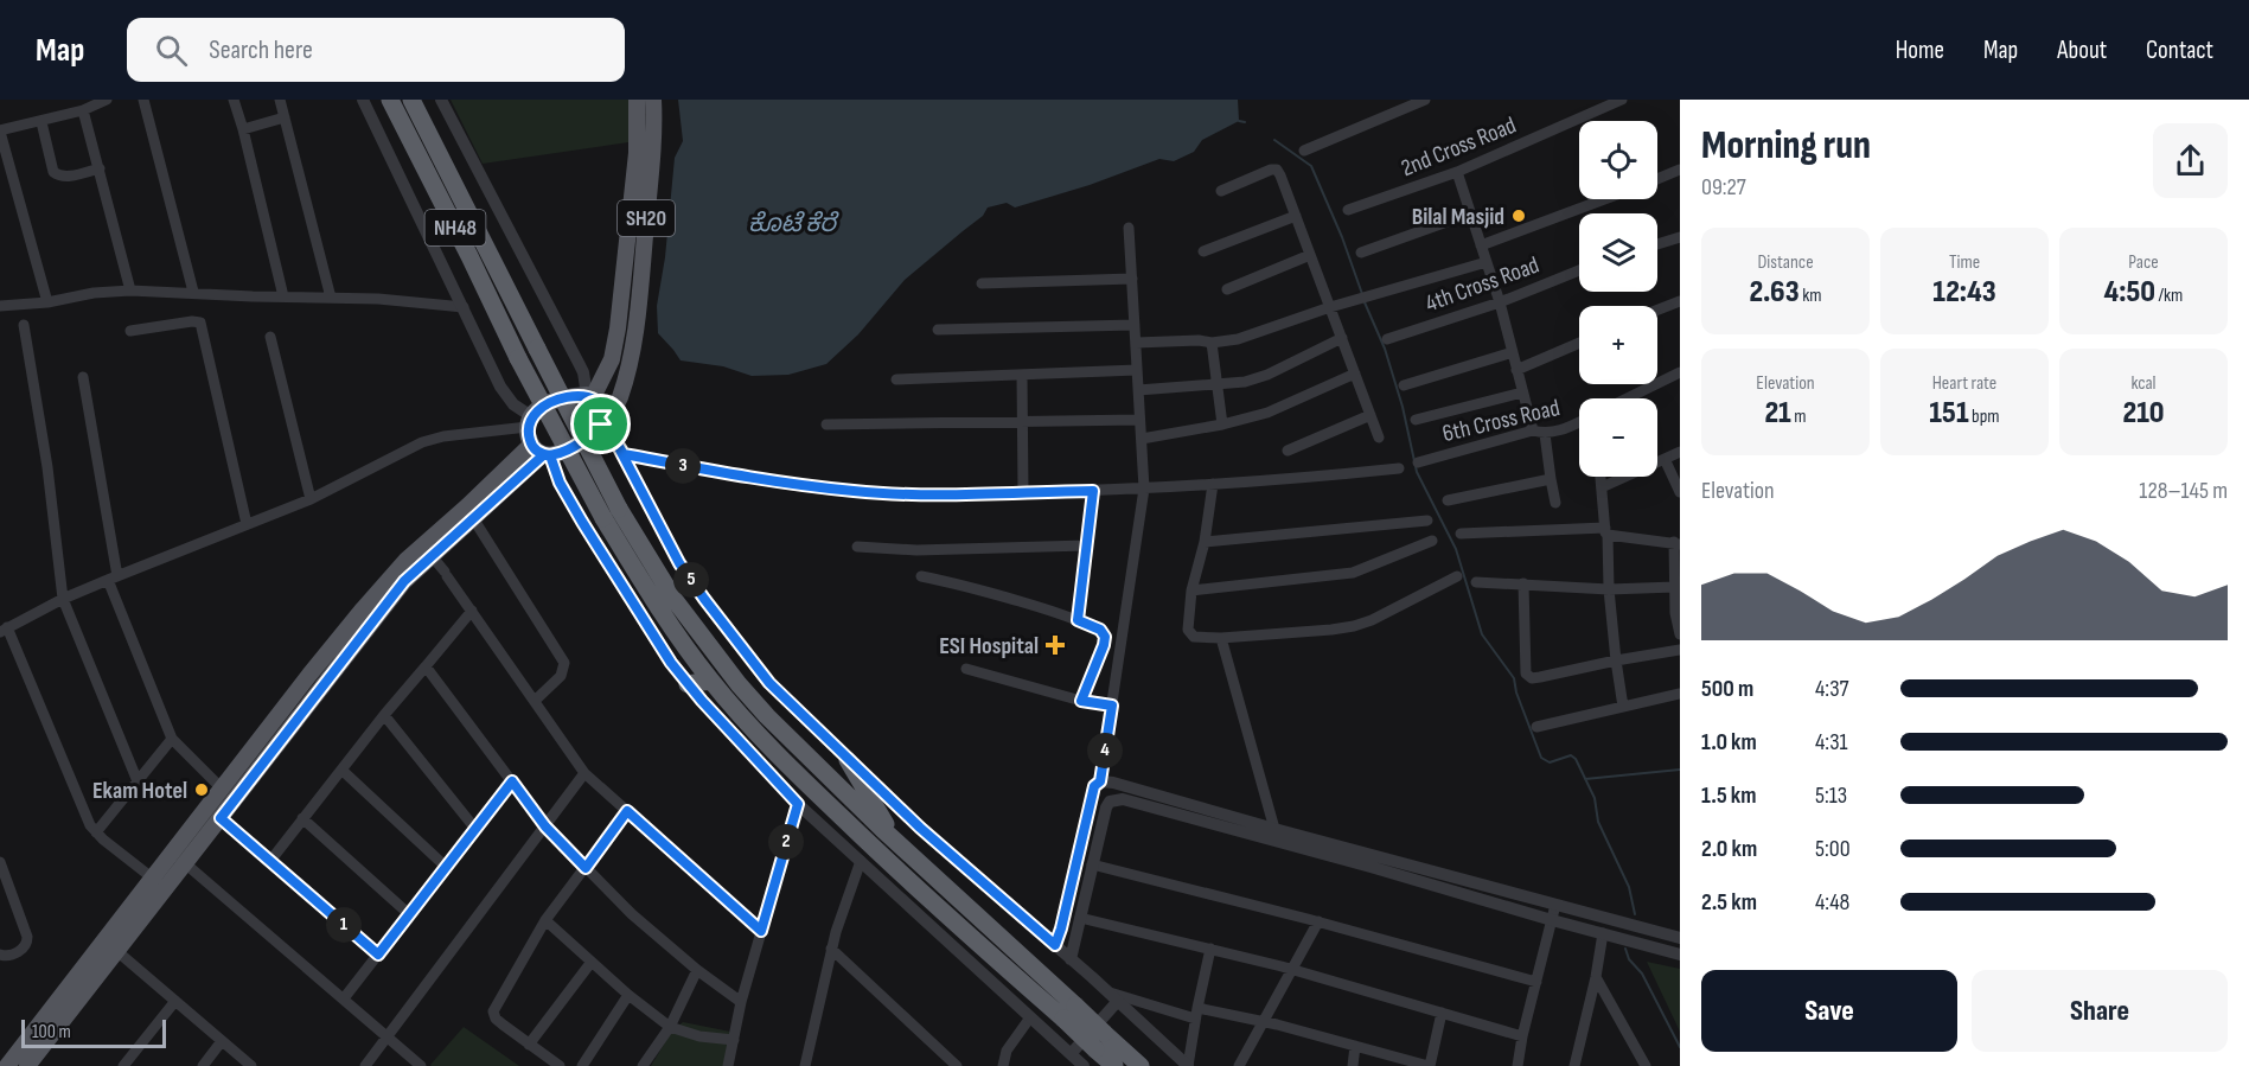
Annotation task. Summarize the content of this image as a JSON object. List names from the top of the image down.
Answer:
{
  "streets": {
    "highway": ["NH48"],
    "main road": ["SH20"],
    "street": ["2nd Cross Road", "4th Cross Road", "6th Cross Road"]
  },
  "water": ["ಕೊಟೆ ಕೆರೆ"],
  "places": {
    "other": ["Bilal Masjid", "Ekam Hotel"],
    "health": ["ESI Hospital"]
  },
  "scale_bar": "100 m",
  "page": {
    "header": "Map",
    "search": "Search here",
    "nav": [
      "Home",
      "Map",
      "About",
      "Contact"
    ],
    "heading": ["Morning run", "09:27"],
    "map_buttons": ["+", "−"],
    "stats": [
      ["Distance", "2.63 km"],
      ["Time", "12:43"],
      ["Pace", "4:50 /km"],
      ["Elevation", "21 m"],
      ["Heart rate", "151 bpm"],
      ["kcal", "210"]
    ],
    "pins": [
      "3",
      "5",
      "4",
      "2",
      "1"
    ],
    "chart": ["Elevation", "128–145 m"],
    "list": [
      {
        "name": "500 m",
        "note": "4:37"
      },
      {
        "name": "1.0 km",
        "note": "4:31"
      },
      {
        "name": "1.5 km",
        "note": "5:13"
      },
      {
        "name": "2.0 km",
        "note": "5:00"
      },
      {
        "name": "2.5 km",
        "note": "4:48"
      }
    ],
    "buttons": ["Save", "Share"],
    "scale": "100 m"
  }
}
